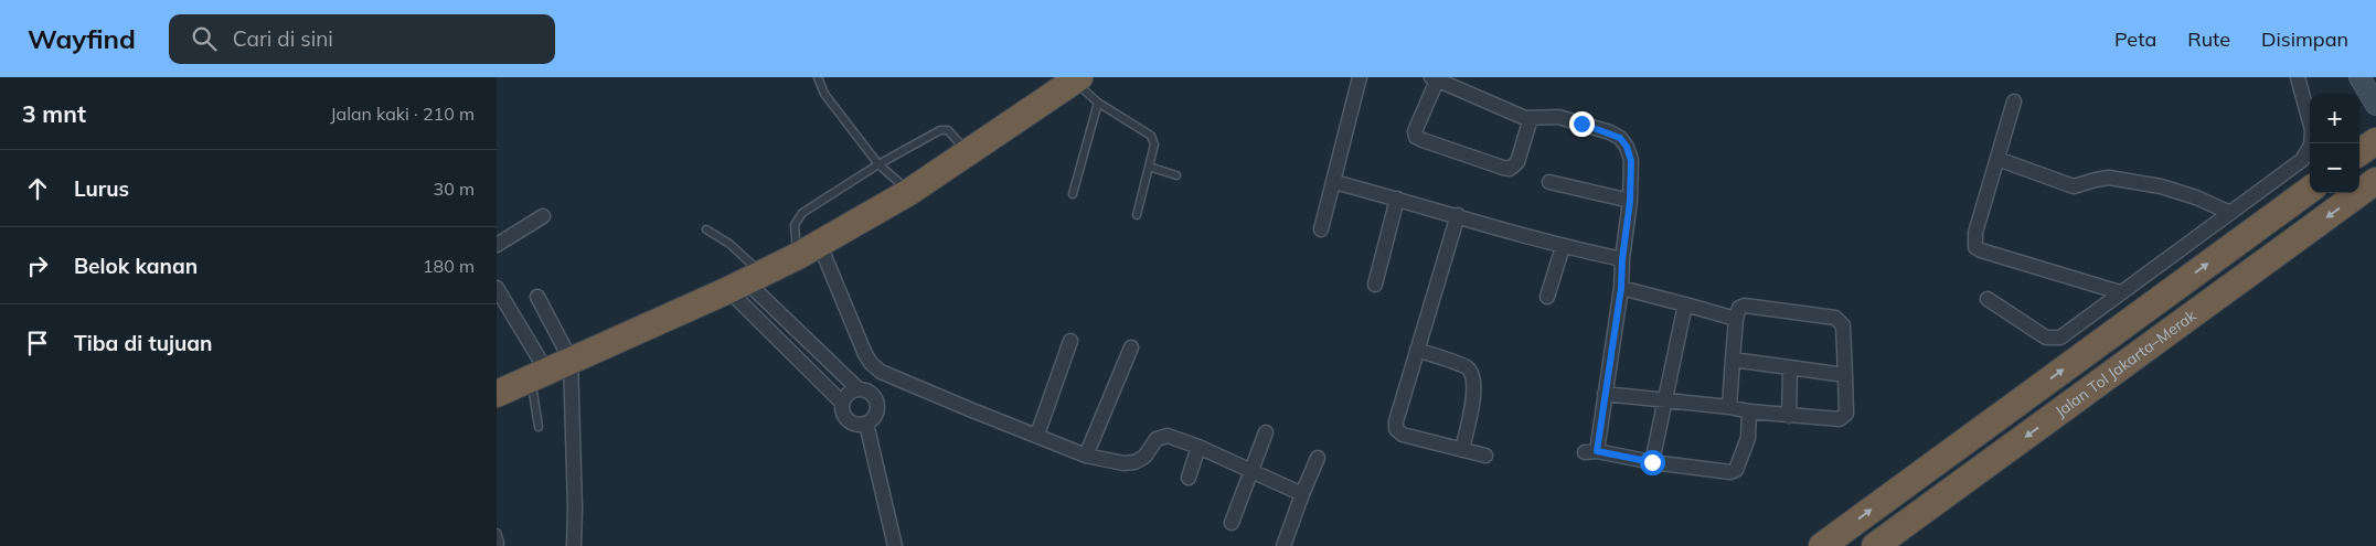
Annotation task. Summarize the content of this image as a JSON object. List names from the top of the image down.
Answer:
{
  "streets": {
    "highway": ["Jalan Tol Jakarta–Merak"]
  },
  "page": {
    "header": "Wayfind",
    "search": "Cari di sini",
    "nav": ["Peta", "Rute", "Disimpan"],
    "heading": ["3 mnt", "Jalan kaki · 210 m"],
    "map_buttons": ["+", "−"],
    "list": [
      ["Lurus", "30 m"],
      ["Belok kanan", "180 m"],
      "Tiba di tujuan"
    ]
  }
}
